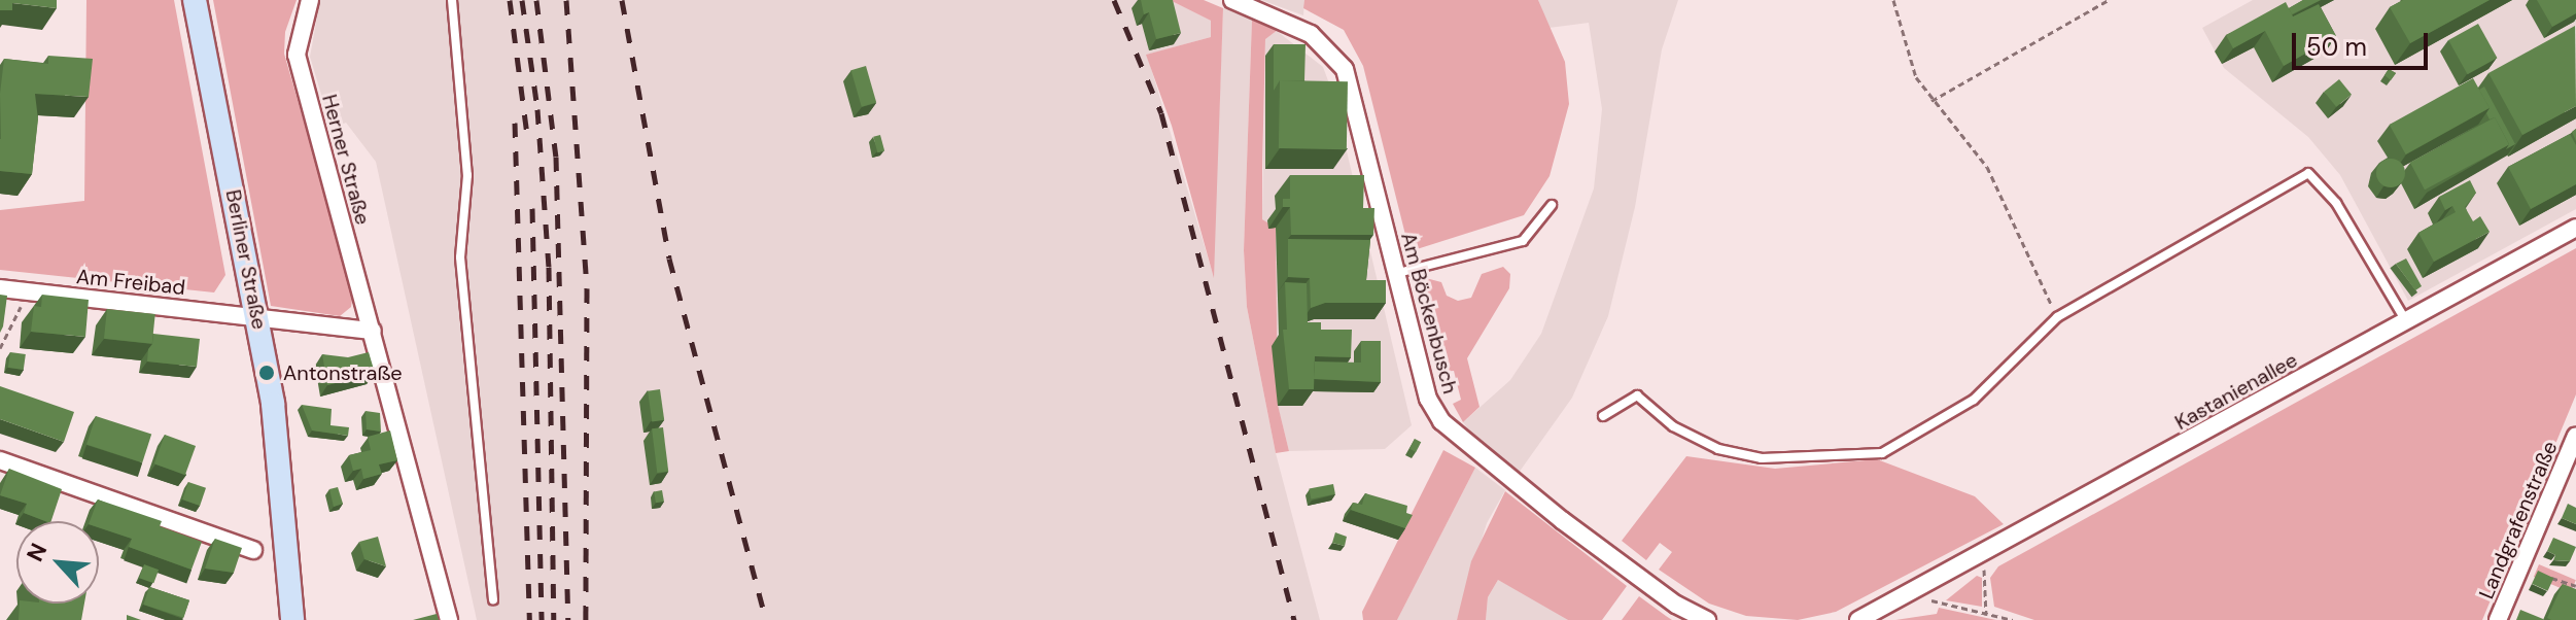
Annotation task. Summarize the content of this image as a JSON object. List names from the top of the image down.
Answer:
{
  "streets": {
    "main road": ["Berliner Straße"],
    "street": [
      "Herner Straße",
      "Am Freibad",
      "Am Böckenbusch",
      "Kastanienallee",
      "Landgrafenstraße"
    ]
  },
  "crossings": [
    ["Berliner Straße", "Am Freibad"]
  ],
  "places": ["Antonstraße"],
  "scale_bar": "50 m",
  "north": "top left"
}
